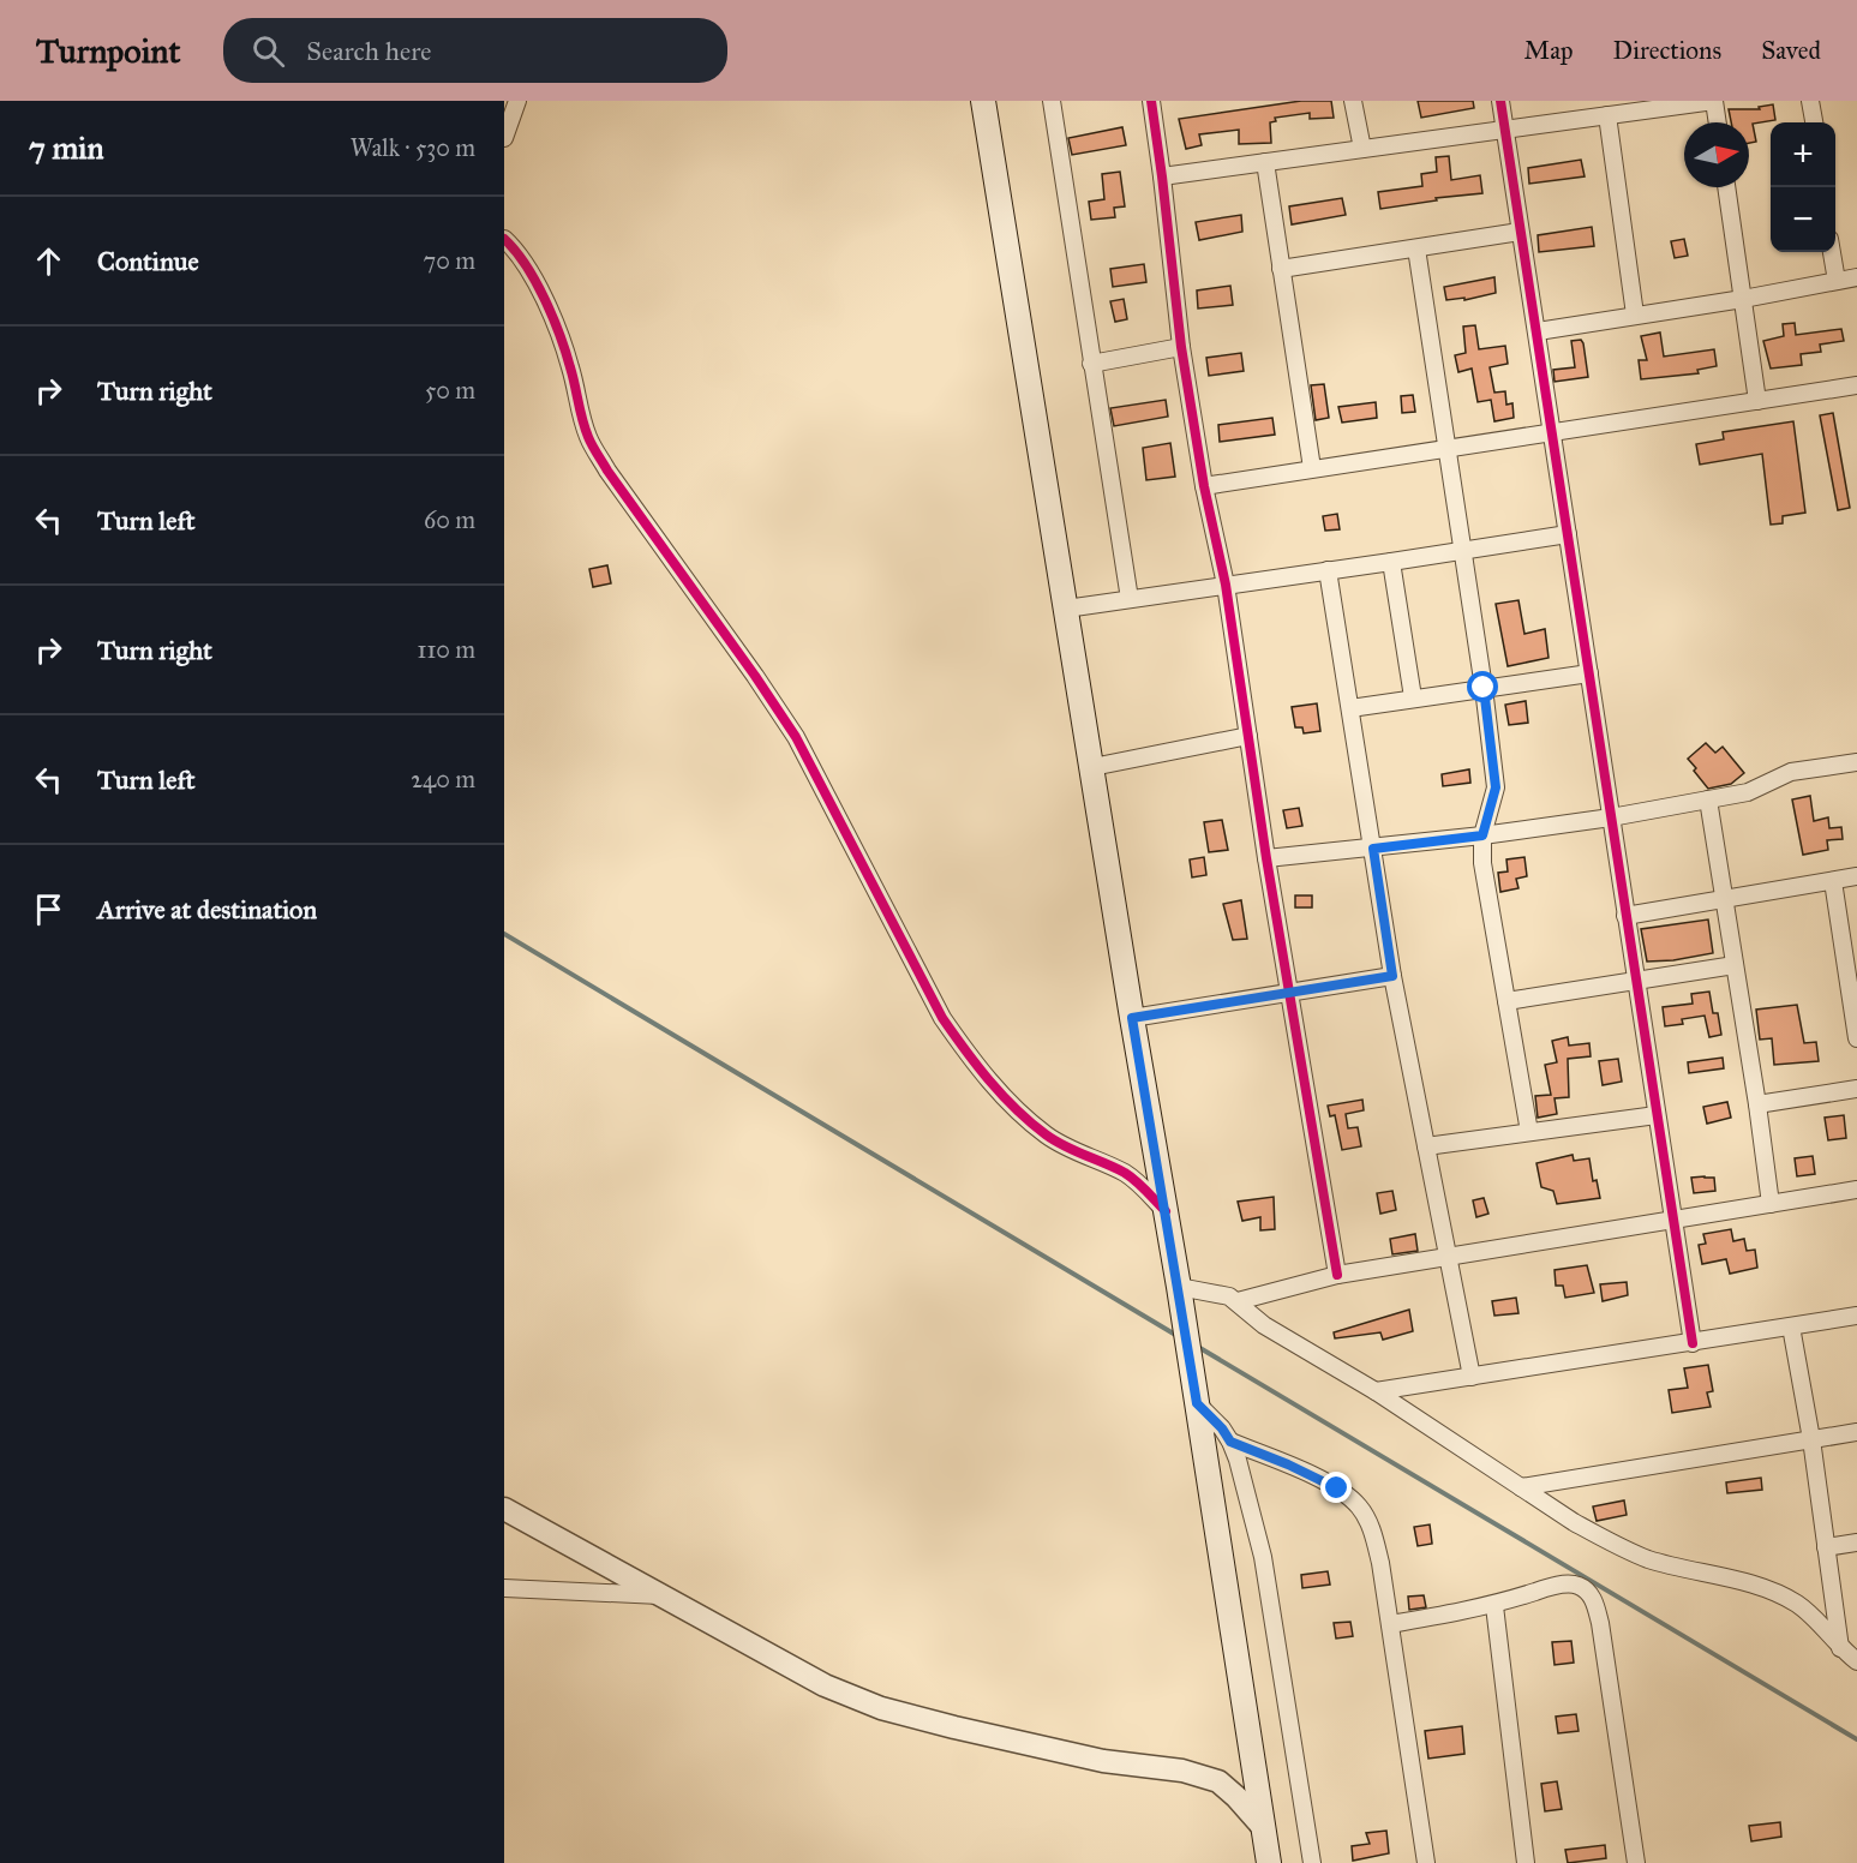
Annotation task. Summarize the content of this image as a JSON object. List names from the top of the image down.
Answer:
{
  "north": "right",
  "page": {
    "header": "Turnpoint",
    "search": "Search here",
    "nav": ["Map", "Directions", "Saved"],
    "heading": ["7 min", "Walk · 530 m"],
    "map_buttons": ["+", "−"],
    "list": [
      ["Continue", "70 m"],
      ["Turn right", "50 m"],
      ["Turn left", "60 m"],
      ["Turn right", "110 m"],
      ["Turn left", "240 m"],
      "Arrive at destination"
    ]
  }
}
